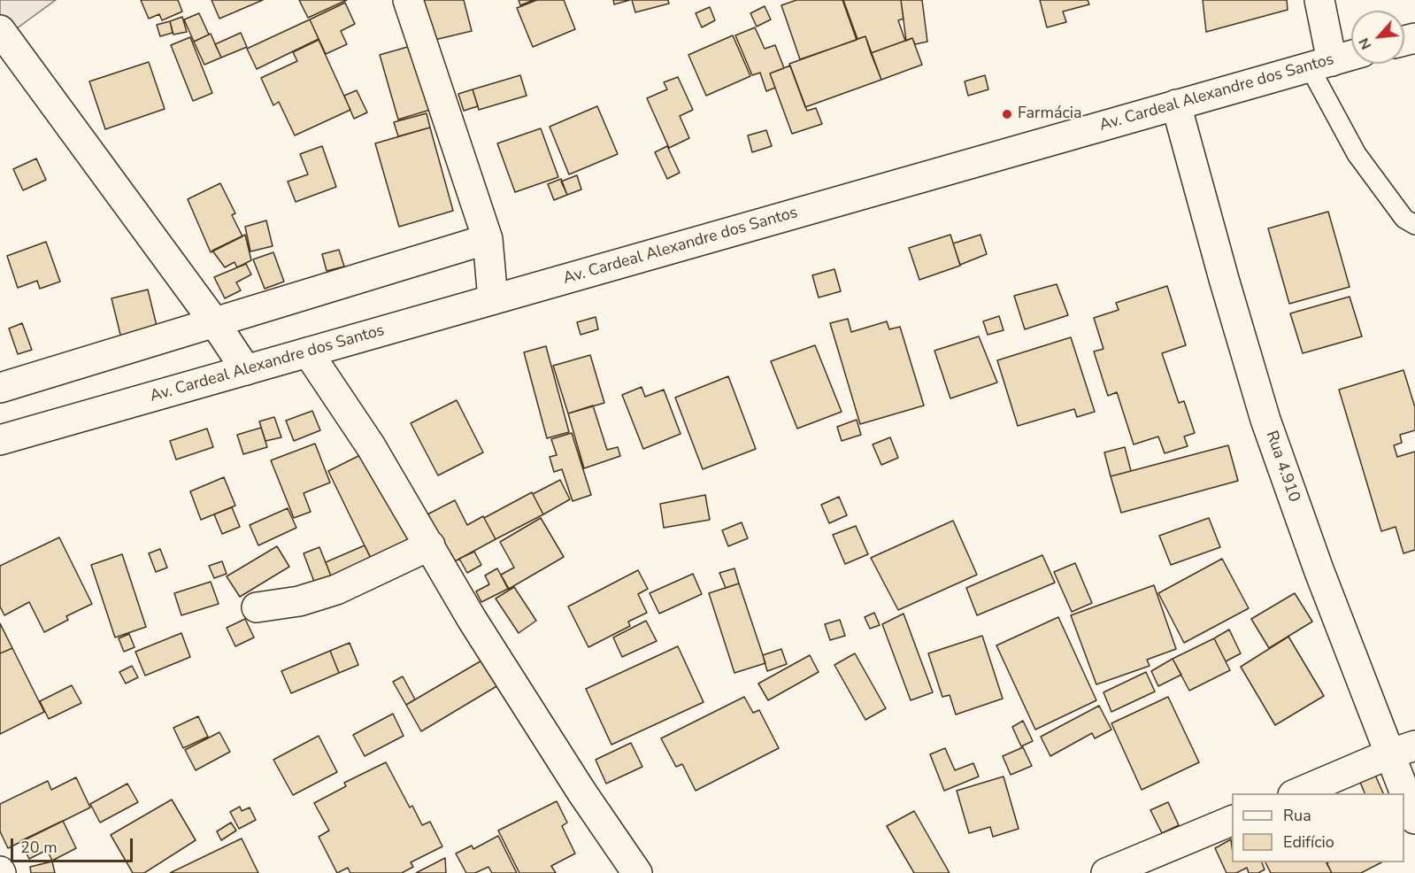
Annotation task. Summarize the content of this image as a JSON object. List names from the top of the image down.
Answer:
{
  "streets": {
    "street": ["Av. Cardeal Alexandre dos Santos", "Rua 4.910"]
  },
  "crossings": [
    ["Av. Cardeal Alexandre dos Santos", "Rua 4.910"]
  ],
  "places": ["Farmácia"],
  "legend": ["Rua", "Edifício"],
  "scale_bar": "20 m",
  "north": "bottom left"
}
